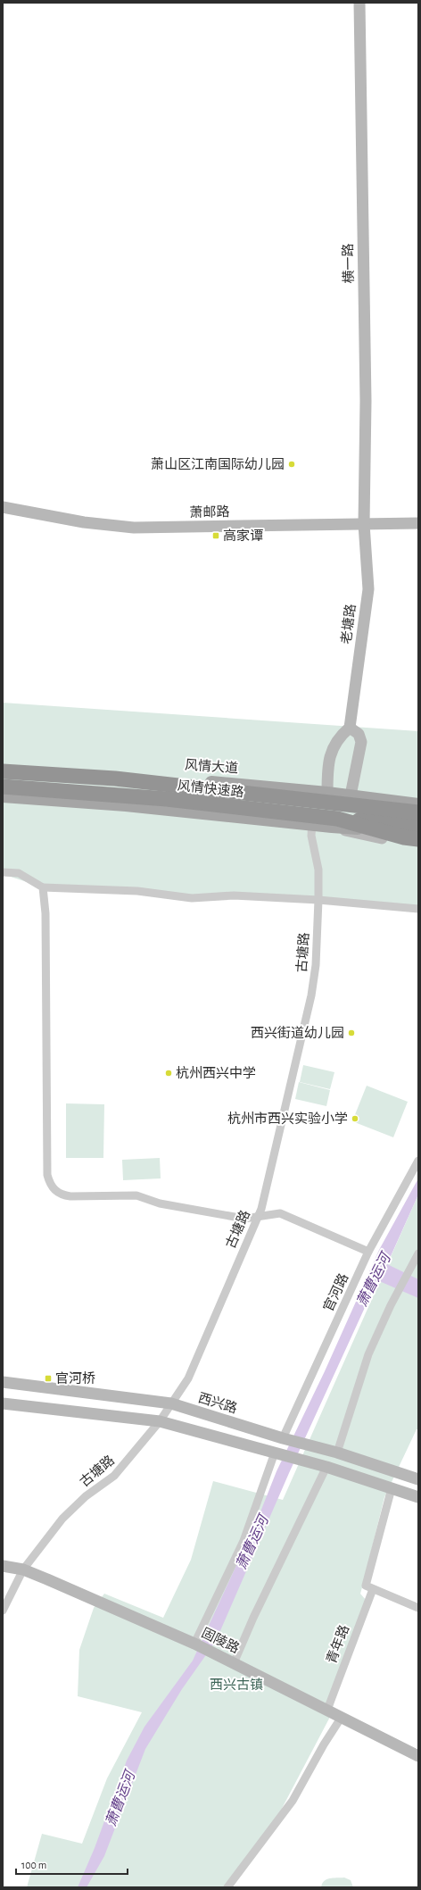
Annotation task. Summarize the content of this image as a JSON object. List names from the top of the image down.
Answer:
{
  "streets": {
    "highway": ["风情快速路"],
    "main road": [
      "横一路",
      "萧邮路",
      "老塘路",
      "风情大道",
      "西兴路",
      "固陵路"
    ],
    "street": ["古塘路", "官河路", "青年路"]
  },
  "crossings": [
    ["横一路", "萧邮路"],
    ["横一路", "老塘路"],
    ["萧邮路", "老塘路"],
    ["风情大道", "古塘路"],
    ["古塘路", "西兴路"],
    ["古塘路", "固陵路"],
    ["官河路", "西兴路"],
    ["固陵路", "青年路"]
  ],
  "water": ["萧曹运河"],
  "parks": ["西兴古镇"],
  "places": {
    "other": [
      "萧山区江南国际幼儿园",
      "西兴街道幼儿园",
      "杭州西兴中学",
      "杭州市西兴实验小学"
    ],
    "transit": ["高家谭", "官河桥"]
  },
  "scale_bar": "100 m"
}
